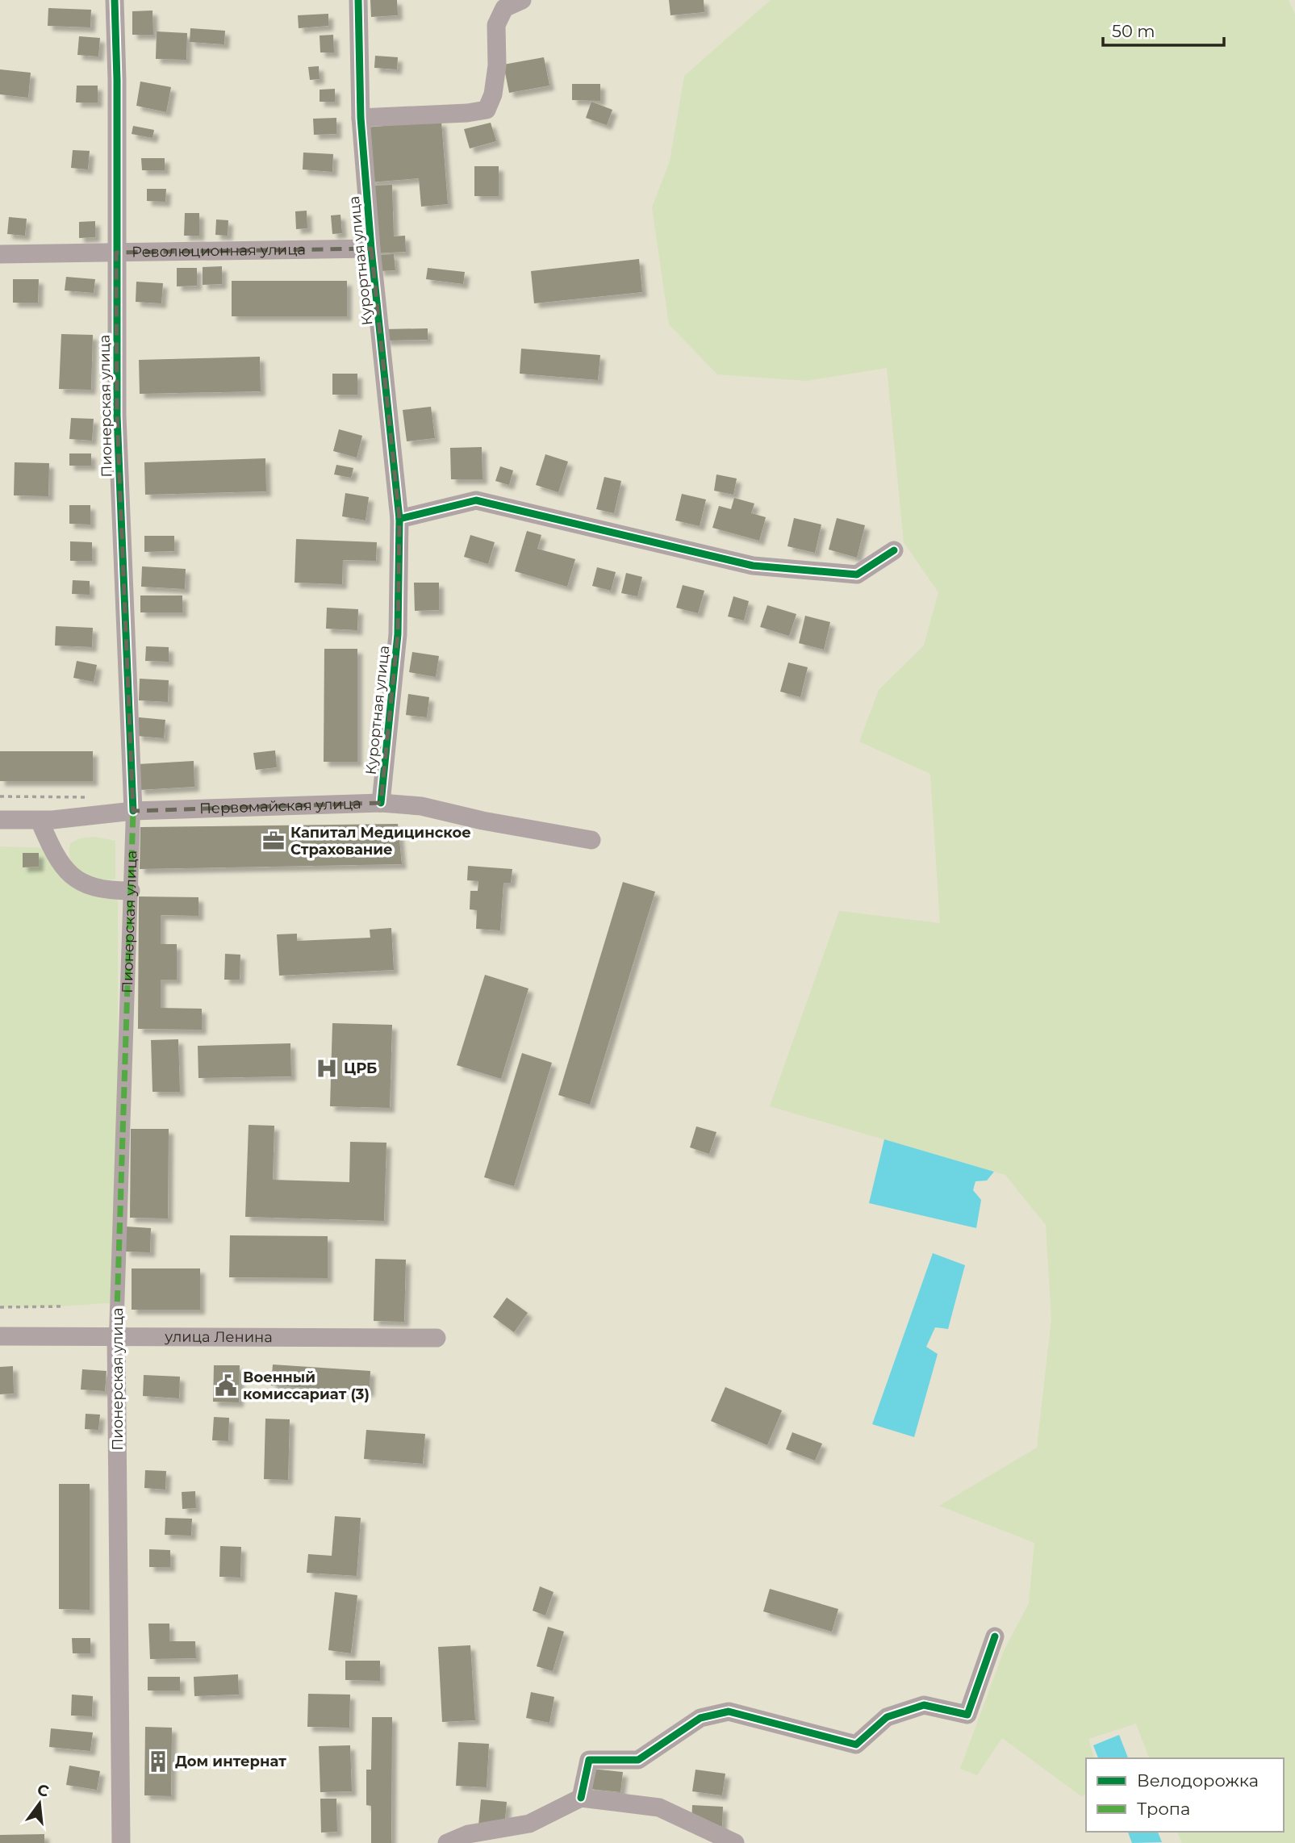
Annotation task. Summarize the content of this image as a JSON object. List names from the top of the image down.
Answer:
{
  "streets": {
    "street": [
      "Революционная улица",
      "Курортная улица",
      "Пионерская улица",
      "Первомайская улица",
      "улица Ленина"
    ]
  },
  "crossings": [
    ["Революционная улица", "Курортная улица"],
    ["Революционная улица", "Пионерская улица"],
    ["Курортная улица", "Первомайская улица"],
    ["Пионерская улица", "Первомайская улица"],
    ["Пионерская улица", "улица Ленина"]
  ],
  "places": {
    "office": ["Капитал Медицинское Страхование"],
    "hospital": ["ЦРБ"],
    "public building": ["Военный комиссариат (3)"],
    "building": ["Дом интернат"]
  },
  "legend": ["Велодорожка", "Тропа"],
  "scale_bar": "50 m",
  "north": "top"
}
